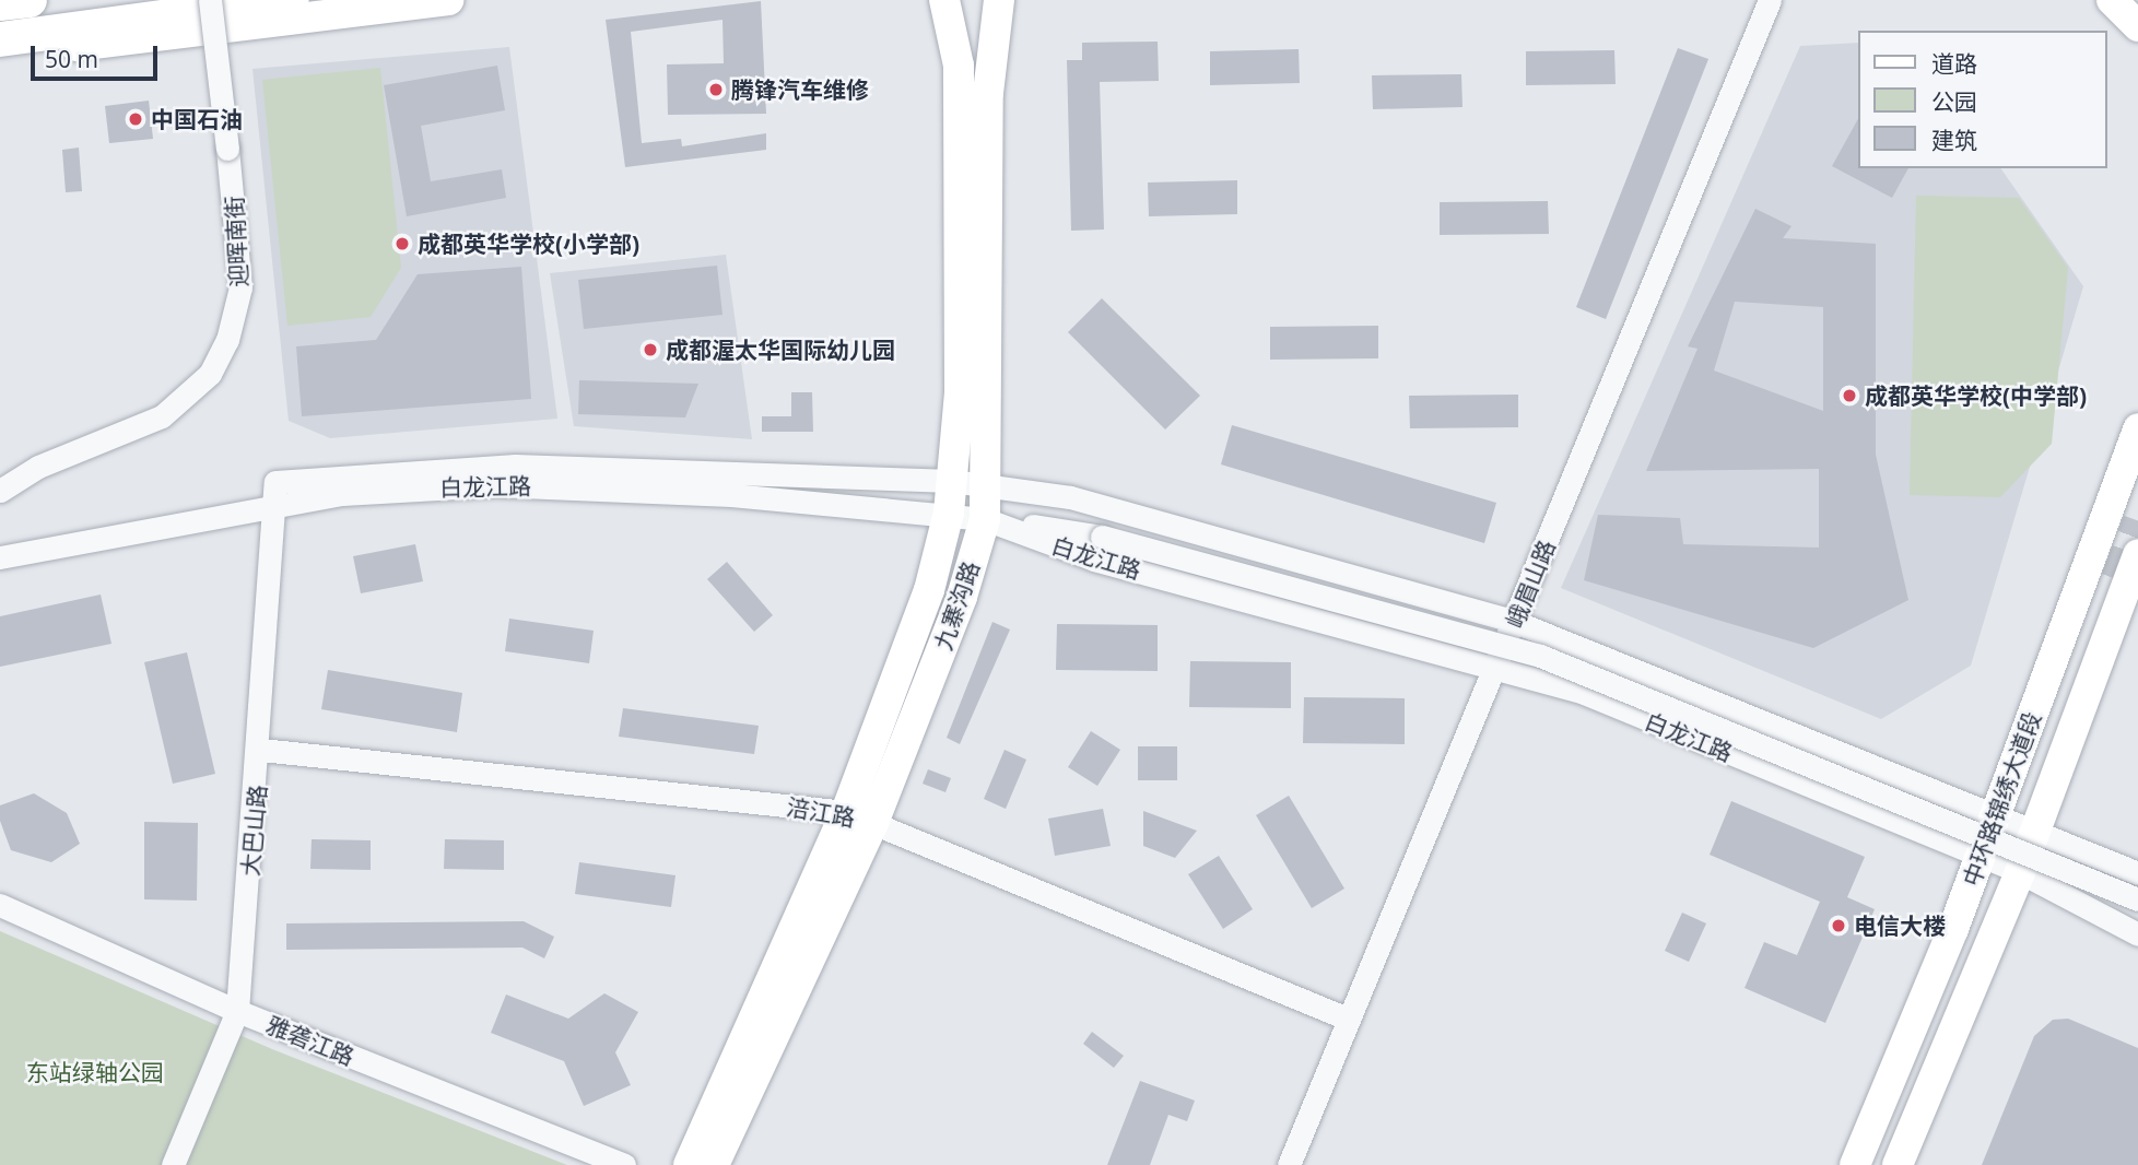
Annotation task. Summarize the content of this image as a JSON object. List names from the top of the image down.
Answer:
{
  "streets": {
    "main road": ["九寨沟路", "中环路锦绣大道段"],
    "street": [
      "迎晖南街",
      "白龙江路",
      "峨眉山路",
      "涪江路",
      "大巴山路",
      "雅砻江路"
    ]
  },
  "crossings": [
    ["白龙江路", "峨眉山路"],
    ["白龙江路", "九寨沟路"],
    ["白龙江路", "中环路锦绣大道段"],
    ["白龙江路", "大巴山路"],
    ["峨眉山路", "涪江路"],
    ["九寨沟路", "涪江路"],
    ["涪江路", "大巴山路"],
    ["大巴山路", "雅砻江路"]
  ],
  "parks": ["东站绿轴公园"],
  "places": [
    "腾锋汽车维修",
    "中国石油",
    "成都英华学校(小学部)",
    "成都渥太华国际幼儿园",
    "成都英华学校(中学部)",
    "电信大楼"
  ],
  "legend": ["道路", "公园", "建筑"],
  "scale_bar": "50 m"
}
